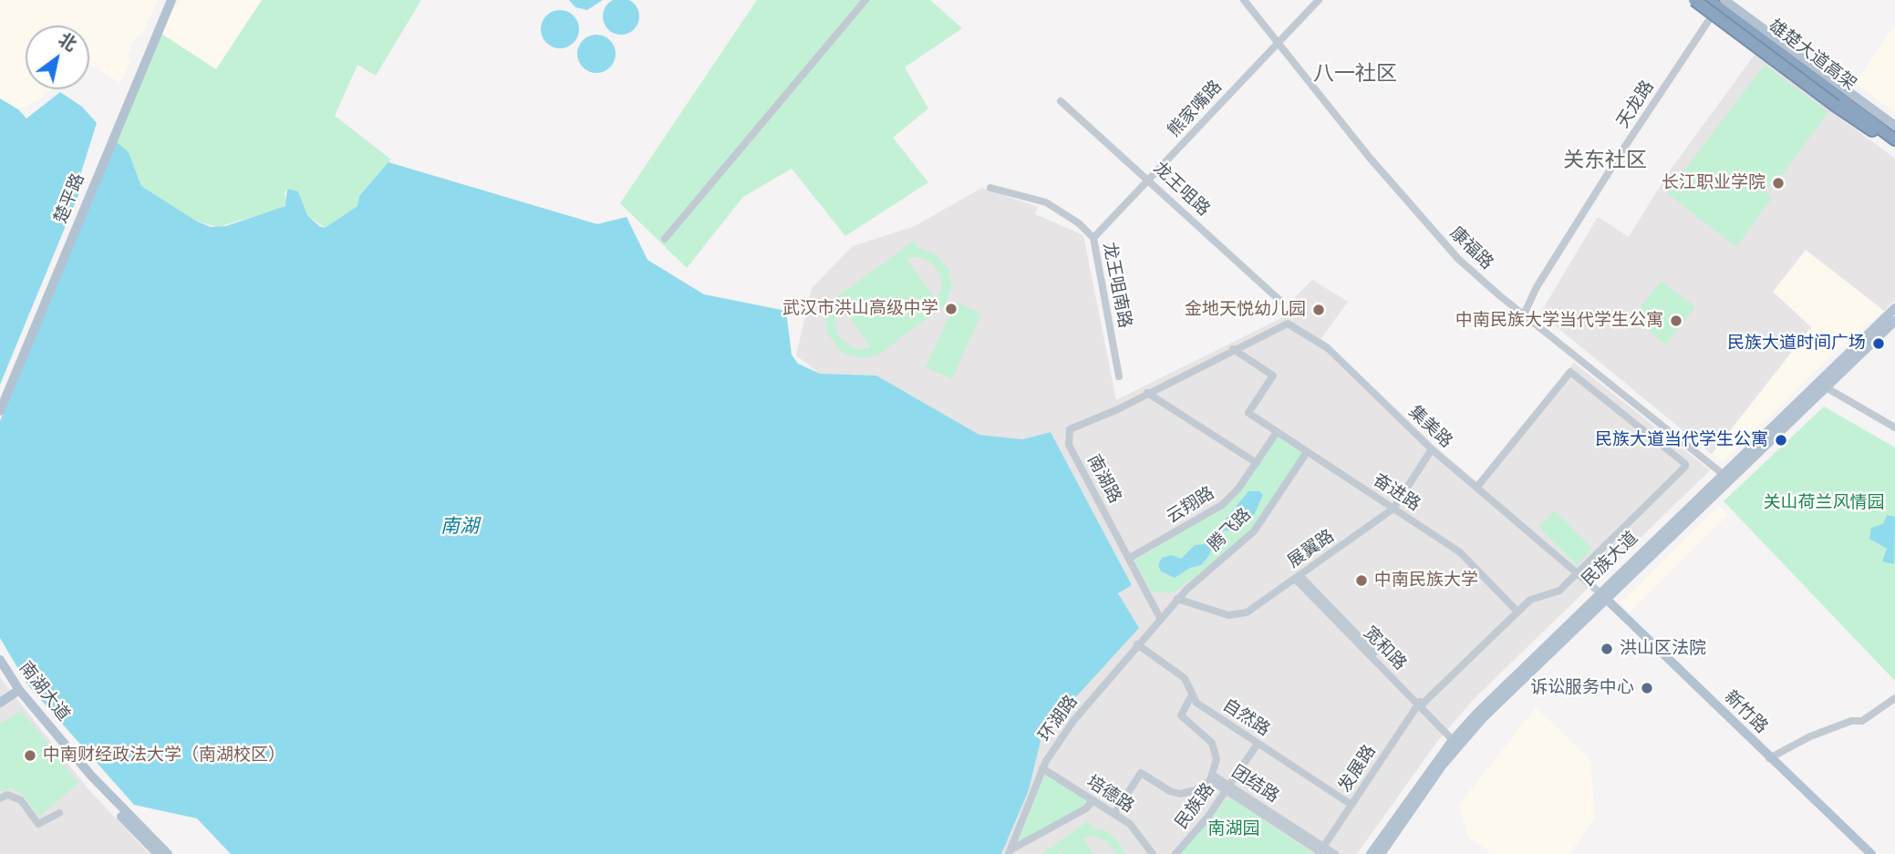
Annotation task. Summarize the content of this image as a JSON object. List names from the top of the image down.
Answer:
{
  "streets": {
    "highway": ["雄楚大道高架"],
    "main road": [
      "楚平路",
      "民族大道",
      "南湖大道",
      "新竹路"
    ],
    "street": [
      "天龙路",
      "熊家嘴路",
      "龙王咀路",
      "康福路",
      "龙王咀南路",
      "集美路",
      "南湖路",
      "奋进路",
      "云翔路",
      "腾飞路",
      "展翼路",
      "宽和路",
      "自然路",
      "环湖路",
      "发展路",
      "团结路",
      "培德路",
      "民族路"
    ]
  },
  "crossings": [
    ["雄楚大道高架", "天龙路"],
    ["天龙路", "康福路"],
    ["熊家嘴路", "龙王咀路"],
    ["熊家嘴路", "康福路"],
    ["熊家嘴路", "龙王咀南路"],
    ["康福路", "民族大道"],
    ["集美路", "奋进路"],
    ["集美路", "展翼路"],
    ["集美路", "民族大道"],
    ["集美路", "新竹路"],
    ["集美路", "发展路"],
    ["南湖路", "云翔路"],
    ["南湖路", "腾飞路"],
    ["南湖路", "环湖路"],
    ["奋进路", "云翔路"],
    ["奋进路", "腾飞路"],
    ["奋进路", "展翼路"],
    ["奋进路", "发展路"],
    ["腾飞路", "展翼路"],
    ["腾飞路", "环湖路"],
    ["展翼路", "宽和路"],
    ["民族大道", "宽和路"],
    ["民族大道", "新竹路"],
    ["宽和路", "发展路"],
    ["自然路", "环湖路"],
    ["自然路", "发展路"],
    ["自然路", "民族路"],
    ["环湖路", "培德路"],
    ["发展路", "团结路"],
    ["团结路", "民族路"]
  ],
  "districts": ["八一社区", "关东社区"],
  "water": ["南湖"],
  "parks": ["关山荷兰风情园", "南湖园"],
  "places": [
    "长江职业学院",
    "武汉市洪山高级中学",
    "金地天悦幼儿园",
    "中南民族大学当代学生公寓",
    "民族大道时间广场",
    "民族大道当代学生公寓",
    "中南民族大学",
    "洪山区法院",
    "诉讼服务中心",
    "中南财经政法大学（南湖校区）"
  ],
  "north": "top right"
}
